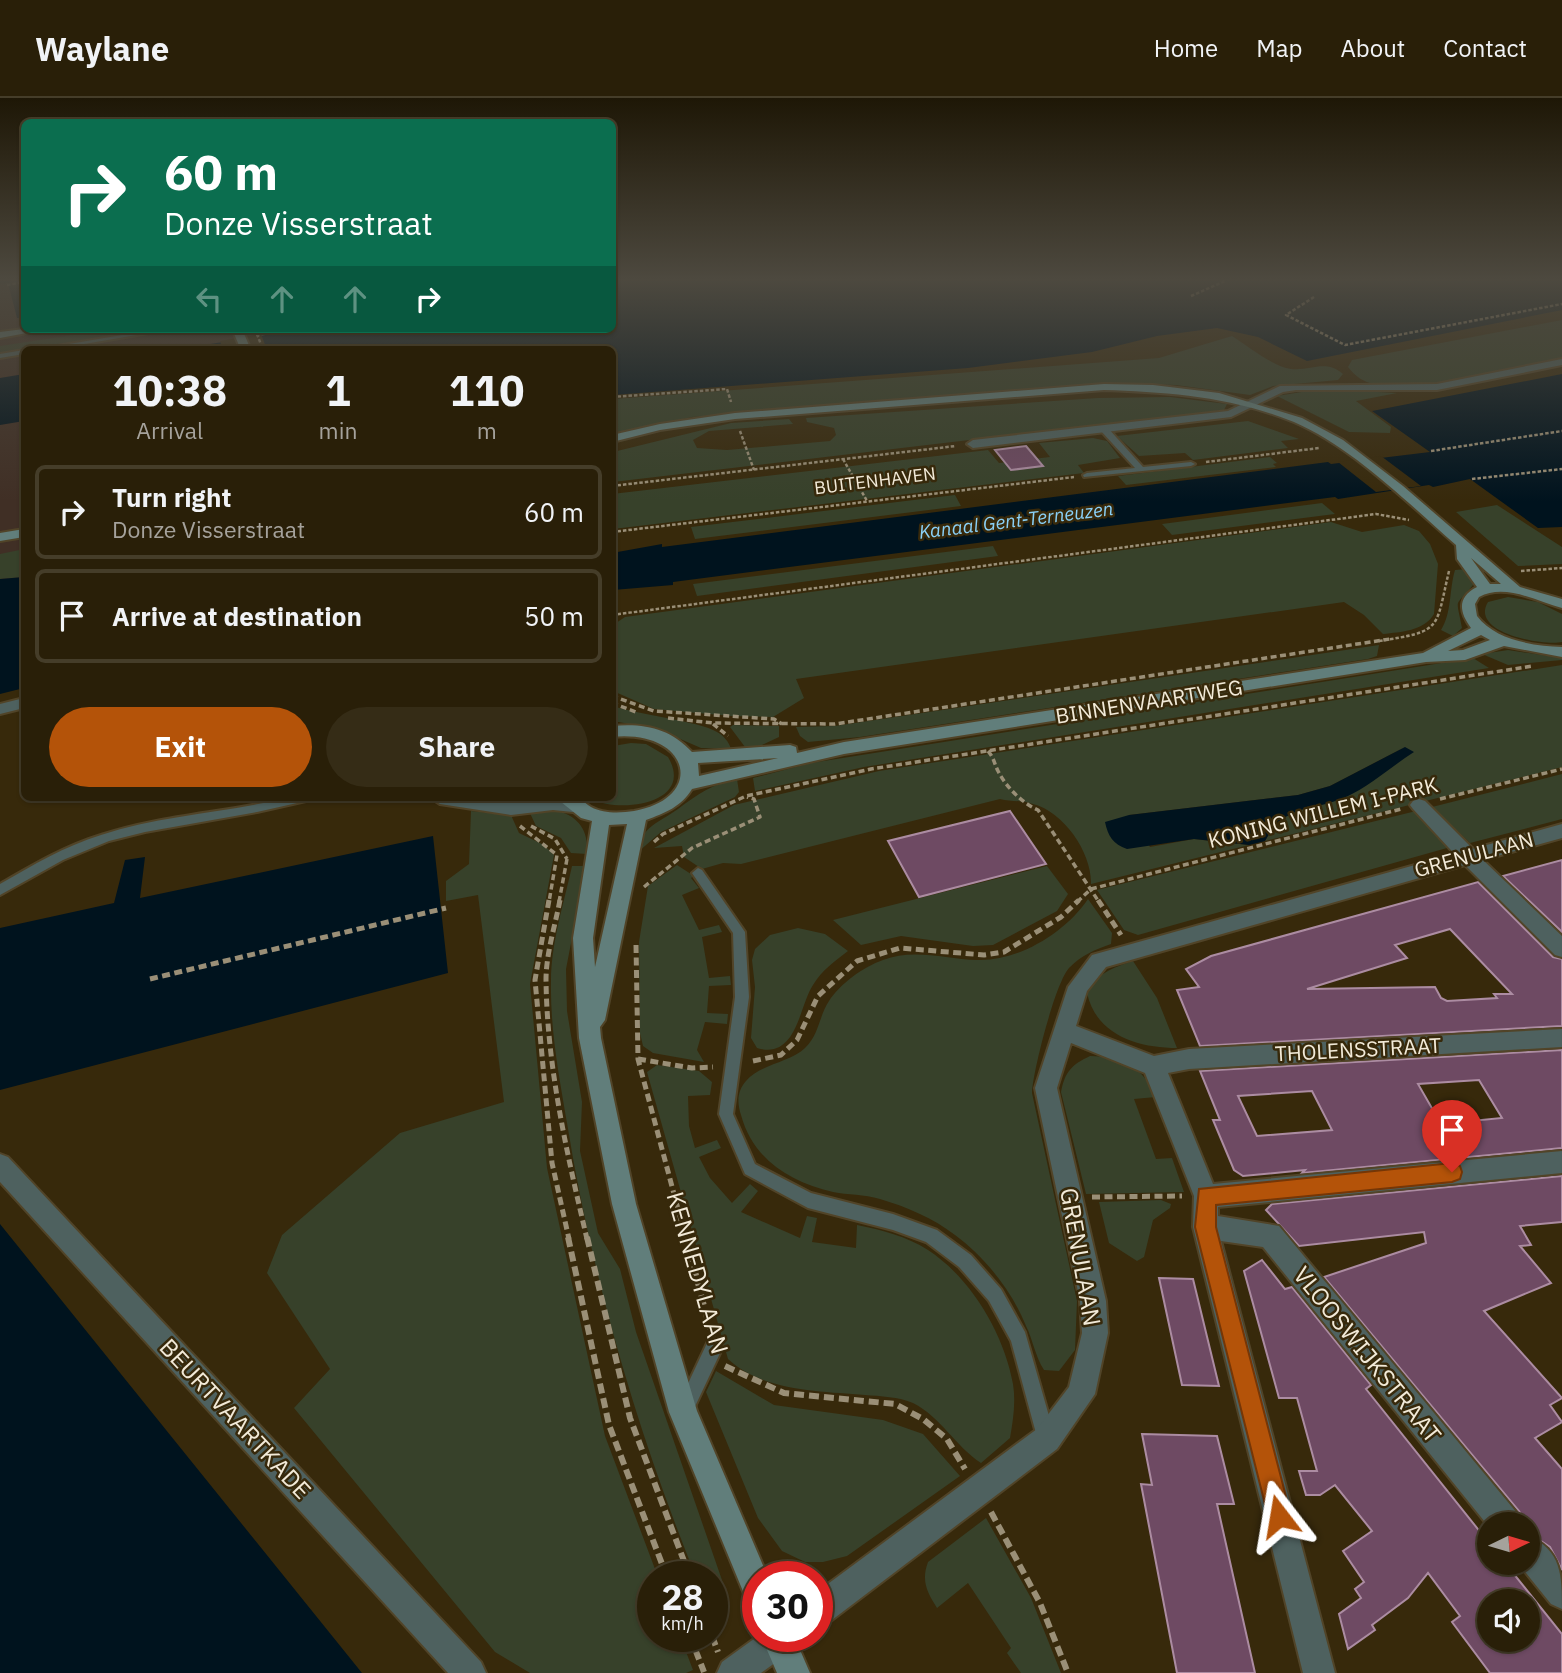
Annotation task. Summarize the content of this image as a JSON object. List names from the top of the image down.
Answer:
{
  "streets": {
    "main road": ["BINNENVAARTWEG"],
    "street": [
      "GRENULAAN",
      "THOLENSSTRAAT",
      "VLOOSWIJKSTRAAT",
      "BEURTVAARTKADE"
    ],
    "path": ["BUITENHAVEN", "KONING WILLEM I-PARK", "KENNEDYLAAN"]
  },
  "crossings": [
    ["GRENULAAN", "KENNEDYLAAN"]
  ],
  "water": ["Kanaal Gent-Terneuzen"],
  "north": "right",
  "page": {
    "header": "Waylane",
    "nav": [
      "Home",
      "Map",
      "About",
      "Contact"
    ],
    "turn": ["60 m", "Donze Visserstraat"],
    "eta": [
      "10:38",
      "Arrival",
      "1",
      "min",
      "110",
      "m"
    ],
    "list": [
      {
        "name": "Turn right",
        "note": "Donze Visserstraat",
        "value": "60 m"
      },
      {
        "name": "Arrive at destination",
        "value": "50 m"
      }
    ],
    "buttons": ["Exit", "Share"],
    "speed": "28 km/h",
    "limit": "30"
  }
}
